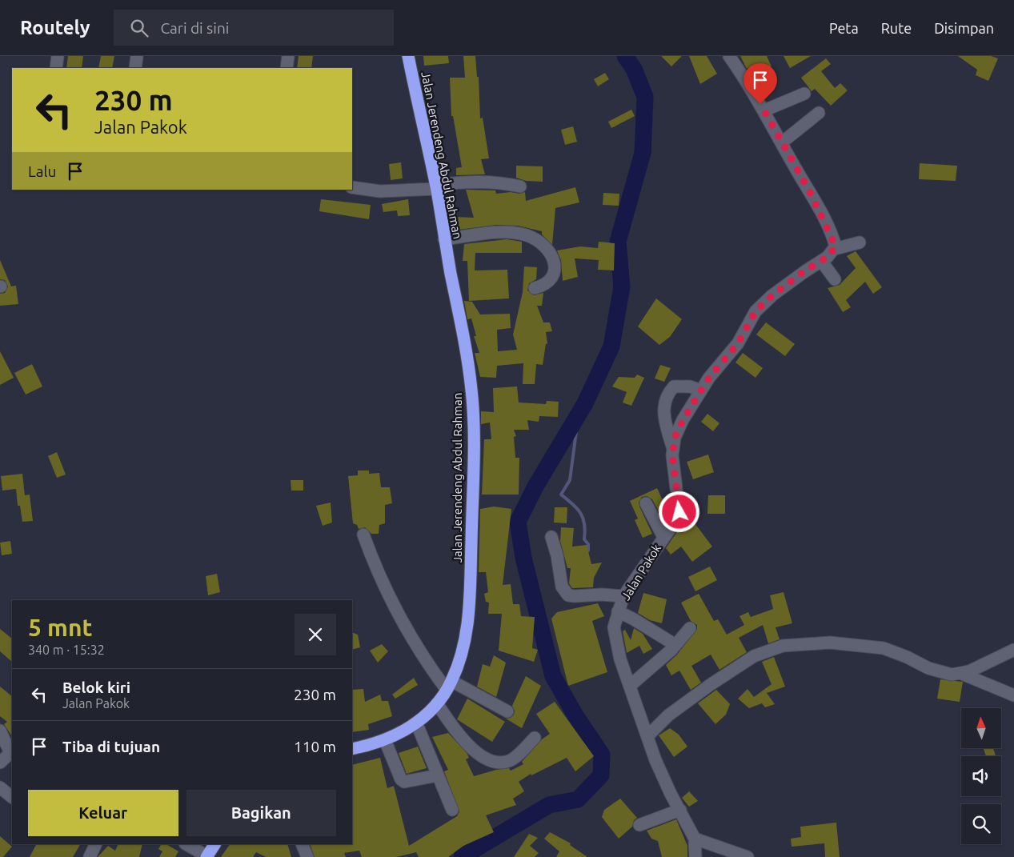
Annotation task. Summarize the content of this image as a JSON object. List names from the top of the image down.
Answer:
{
  "streets": {
    "highway": ["Jalan Jerendeng Abdul Rahman"],
    "street": ["Jalan Pakok"]
  },
  "north": "top",
  "page": {
    "header": "Routely",
    "search": "Cari di sini",
    "nav": ["Peta", "Rute", "Disimpan"],
    "turn": ["230 m", "Jalan Pakok"],
    "then": "Lalu",
    "heading": ["5 mnt", "340 m · 15:32"],
    "list": [
      {
        "name": "Belok kiri",
        "note": "Jalan Pakok",
        "value": "230 m"
      },
      {
        "name": "Tiba di tujuan",
        "value": "110 m"
      }
    ],
    "buttons": ["Keluar", "Bagikan"]
  }
}
